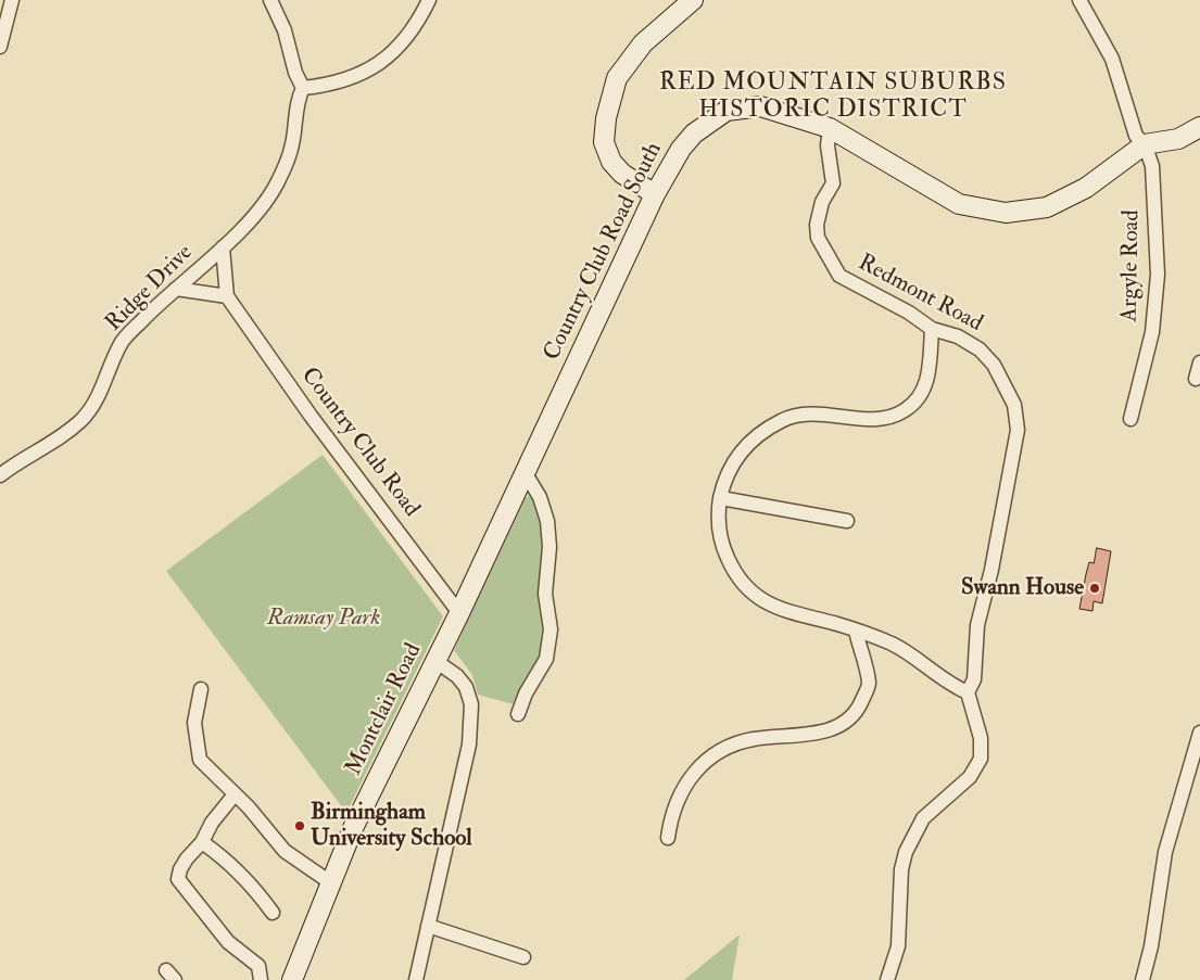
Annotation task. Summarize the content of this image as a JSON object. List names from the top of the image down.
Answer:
{
  "streets": {
    "main road": ["Country Club Road South", "Montclair Road"],
    "street": [
      "Argyle Road",
      "Ridge Drive",
      "Redmont Road",
      "Country Club Road"
    ]
  },
  "crossings": [
    ["Country Club Road South", "Argyle Road"],
    ["Country Club Road South", "Redmont Road"],
    ["Country Club Road South", "Country Club Road"],
    ["Country Club Road South", "Montclair Road"],
    ["Ridge Drive", "Country Club Road"],
    ["Country Club Road", "Montclair Road"]
  ],
  "districts": ["RED MOUNTAIN SUBURBS HISTORIC DISTRICT"],
  "parks": ["Ramsay Park"],
  "places": ["Swann House", "Birmingham University School"]
}
